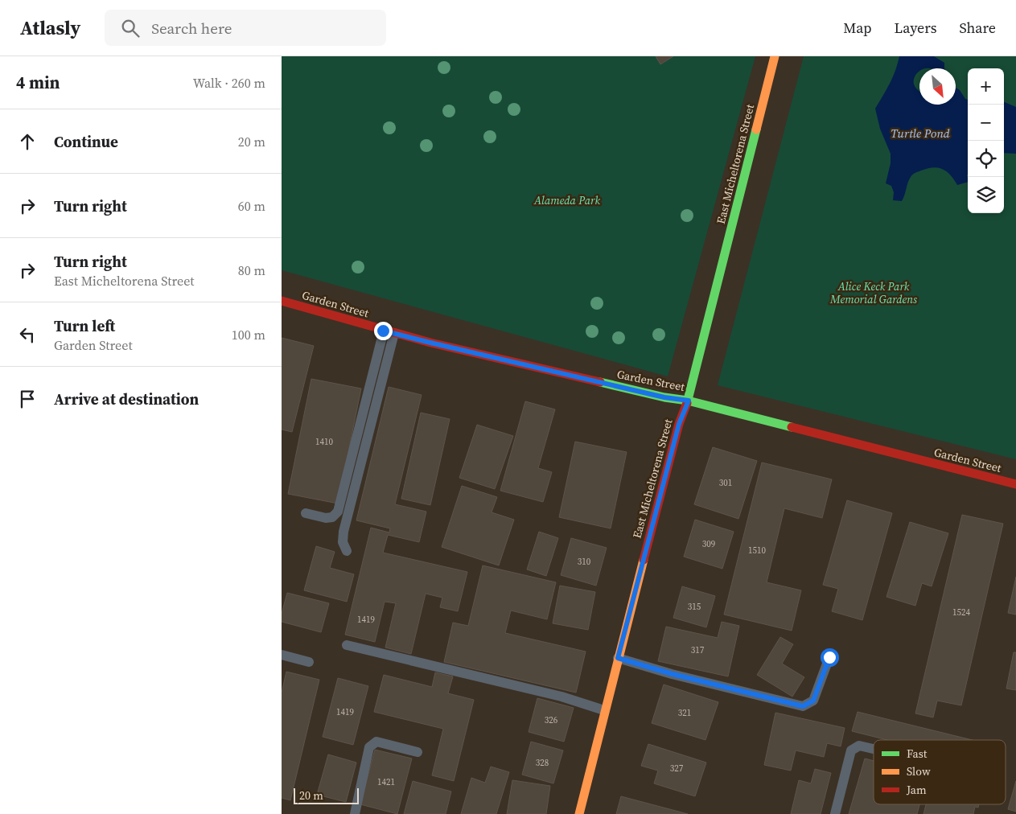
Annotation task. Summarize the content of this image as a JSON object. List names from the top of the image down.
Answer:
{
  "streets": {
    "street": ["East Micheltorena Street", "Garden Street"]
  },
  "crossings": [
    ["East Micheltorena Street", "Garden Street"]
  ],
  "water": ["Turtle Pond"],
  "parks": ["Alameda Park", "Alice Keck Park Memorial Gardens"],
  "house_numbers": [
    "1410",
    "301",
    "309",
    "1510",
    "310",
    "315",
    "1524",
    "1419",
    "317",
    "1419",
    "321",
    "326",
    "328",
    "327",
    "1421"
  ],
  "legend": ["Fast", "Slow", "Jam"],
  "scale_bar": "20 m",
  "north": "bottom right",
  "page": {
    "header": "Atlasly",
    "search": "Search here",
    "nav": ["Map", "Layers", "Share"],
    "heading": ["4 min", "Walk · 260 m"],
    "map_buttons": ["+", "−"],
    "list": [
      ["Continue", "20 m"],
      ["Turn right", "60 m"],
      ["Turn right", "East Micheltorena Street", "80 m"],
      ["Turn left", "Garden Street", "100 m"],
      "Arrive at destination"
    ],
    "scale": "20 m"
  }
}
